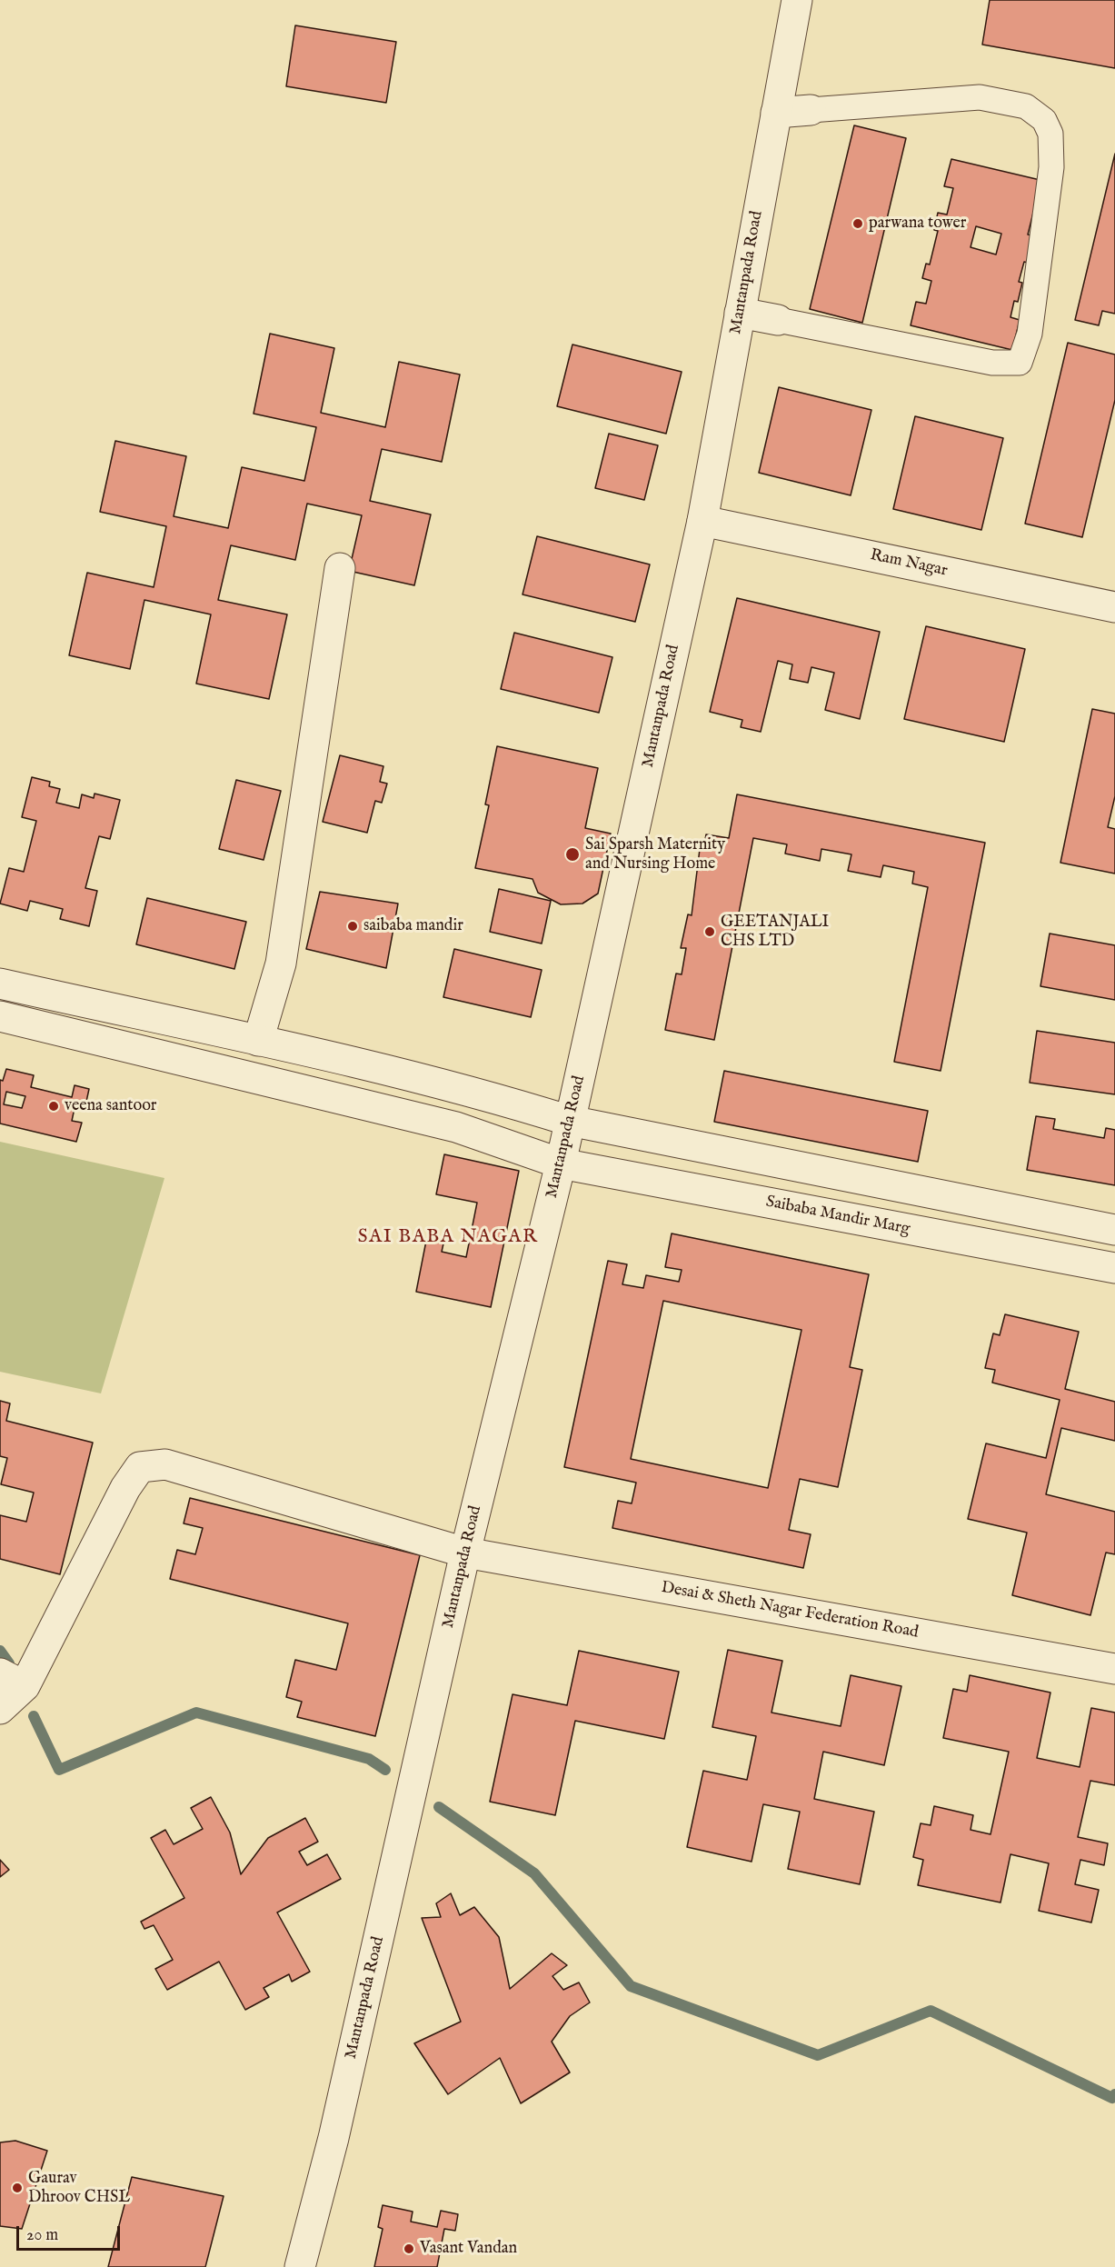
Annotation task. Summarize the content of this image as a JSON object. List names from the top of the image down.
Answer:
{
  "streets": {
    "street": [
      "Mantanpada Road",
      "Ram Nagar",
      "Saibaba Mandir Marg",
      "Desai & Sheth Nagar Federation Road"
    ]
  },
  "crossings": [
    ["Mantanpada Road", "Ram Nagar"],
    ["Mantanpada Road", "Saibaba Mandir Marg"],
    ["Mantanpada Road", "Desai & Sheth Nagar Federation Road"]
  ],
  "districts": ["SAI BABA NAGAR"],
  "places": [
    "parwana tower",
    "Sai Sparsh Maternity and Nursing Home",
    "saibaba mandir",
    "GEETANJALI CHS LTD",
    "veena santoor",
    "Gaurav Dhroov CHSL",
    "Vasant Vandan"
  ],
  "scale_bar": "20 m"
}
